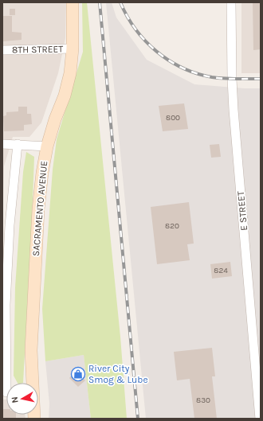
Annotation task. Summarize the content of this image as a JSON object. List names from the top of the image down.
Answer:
{
  "streets": {
    "main road": ["SACRAMENTO AVENUE"],
    "street": ["8TH STREET", "E STREET"]
  },
  "crossings": [
    ["8TH STREET", "SACRAMENTO AVENUE"]
  ],
  "places": {
    "shop": ["River City Smog & Lube"]
  },
  "house_numbers": [
    "800",
    "820",
    "824",
    "830"
  ],
  "north": "left"
}
